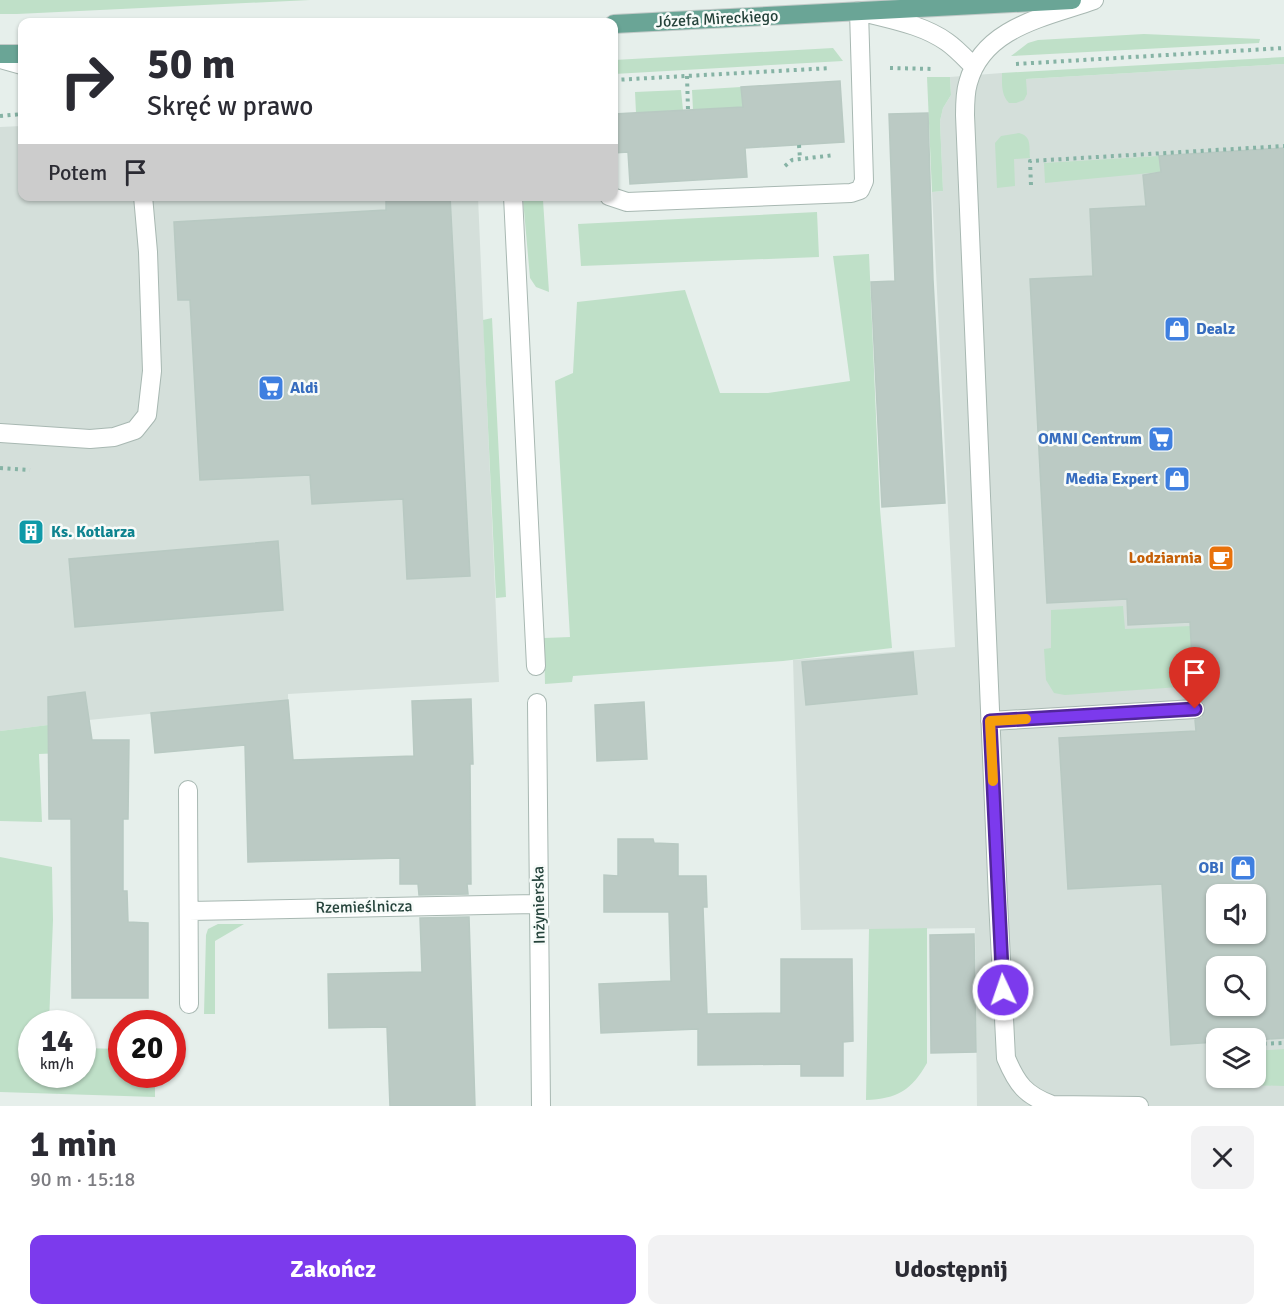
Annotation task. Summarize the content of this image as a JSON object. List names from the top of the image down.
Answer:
{
  "streets": {
    "main road": ["Józefa Mireckiego"],
    "street": ["Inżynierska", "Rzemieślnicza"]
  },
  "crossings": [
    ["Inżynierska", "Rzemieślnicza"]
  ],
  "places": {
    "shop": ["Dealz", "Media Expert", "OBI"],
    "supermarket": ["Aldi", "OMNI Centrum"],
    "building": ["Ks. Kotlarza"],
    "cafe": ["Lodziarnia"]
  },
  "page": {
    "turn": ["50 m", "Skręć w prawo"],
    "then": "Potem",
    "speed": "14 km/h",
    "limit": "20",
    "heading": ["1 min", "90 m · 15:18"],
    "buttons": ["Zakończ", "Udostępnij"]
  }
}
